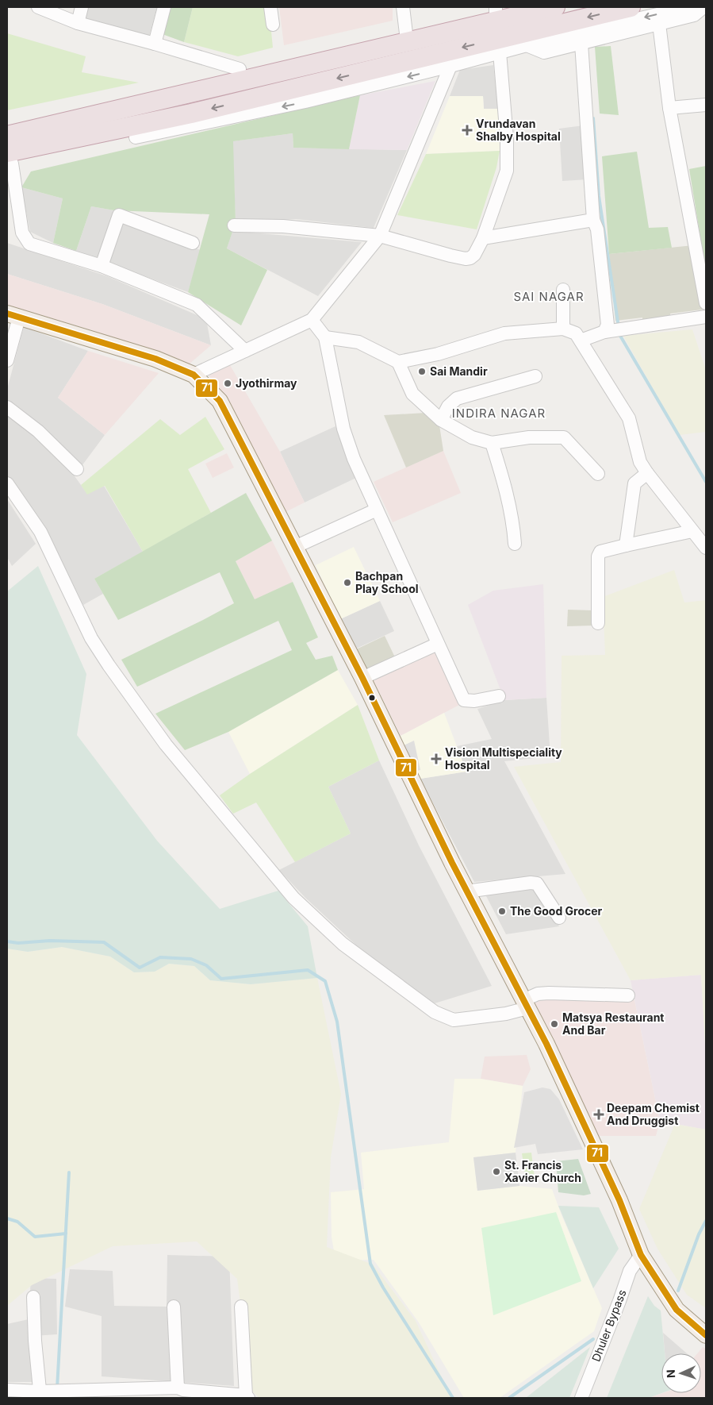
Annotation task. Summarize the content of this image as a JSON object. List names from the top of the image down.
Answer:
{
  "streets": {
    "street": ["Dhuler Bypass"]
  },
  "districts": ["SAI NAGAR", "INDIRA NAGAR"],
  "places": {
    "health": ["Vrundavan Shalby Hospital", "Vision Multispeciality Hospital", "Deepam Chemist And Druggist"],
    "other": [
      "Sai Mandir",
      "Jyothirmay",
      "Bachpan Play School",
      "The Good Grocer",
      "Matsya Restaurant And Bar",
      "St. Francis Xavier Church"
    ]
  },
  "lines": ["transit line 71"],
  "north": "left"
}
